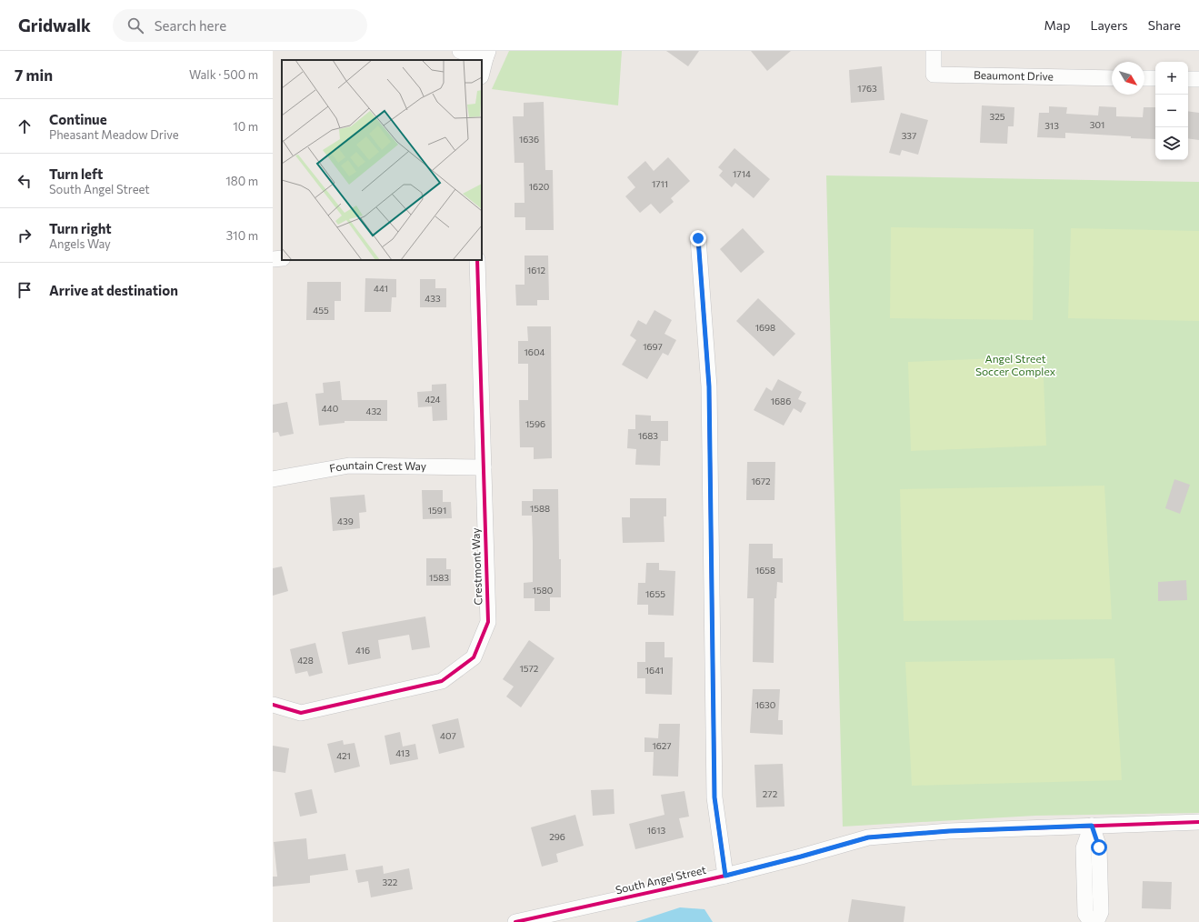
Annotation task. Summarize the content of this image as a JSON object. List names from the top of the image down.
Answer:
{
  "streets": {
    "street": [
      "Beaumont Drive",
      "Fountain Crest Way",
      "Crestmont Way",
      "South Angel Street"
    ]
  },
  "crossings": [
    ["Fountain Crest Way", "Crestmont Way"]
  ],
  "parks": ["Angel Street Soccer Complex"],
  "house_numbers": [
    "1763",
    "325",
    "301",
    "313",
    "337",
    "1636",
    "1714",
    "1711",
    "1620",
    "1612",
    "441",
    "433",
    "455",
    "1698",
    "1697",
    "1604",
    "424",
    "1686",
    "440",
    "432",
    "1596",
    "1683",
    "1672",
    "1588",
    "1591",
    "439",
    "1658",
    "1583",
    "1580",
    "1655",
    "416",
    "428",
    "1572",
    "1641",
    "1630",
    "407",
    "1627",
    "413",
    "421",
    "272",
    "1613",
    "296",
    "322"
  ],
  "north": "bottom right",
  "page": {
    "header": "Gridwalk",
    "search": "Search here",
    "nav": ["Map", "Layers", "Share"],
    "heading": ["7 min", "Walk · 500 m"],
    "map_buttons": ["+", "−"],
    "list": [
      ["Continue", "Pheasant Meadow Drive", "10 m"],
      ["Turn left", "South Angel Street", "180 m"],
      ["Turn right", "Angels Way", "310 m"],
      "Arrive at destination"
    ]
  }
}
